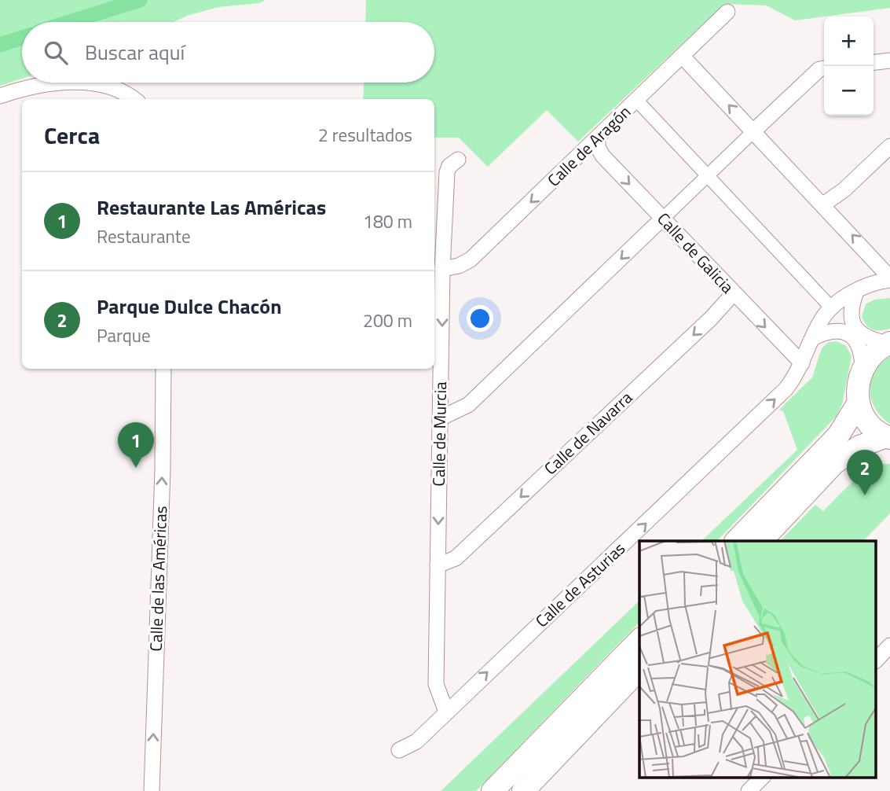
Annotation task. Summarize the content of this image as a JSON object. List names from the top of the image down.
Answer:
{
  "streets": {
    "street": [
      "Calle de Aragón",
      "Calle de Galicia",
      "Calle de Navarra",
      "Calle de Murcia",
      "Calle de las Américas",
      "Calle de Asturias"
    ]
  },
  "crossings": [
    ["Calle de Aragón", "Calle de Galicia"],
    ["Calle de Aragón", "Calle de Murcia"],
    ["Calle de Galicia", "Calle de Navarra"],
    ["Calle de Galicia", "Calle de Asturias"],
    ["Calle de Navarra", "Calle de Murcia"],
    ["Calle de Murcia", "Calle de Asturias"]
  ],
  "one_way": ["Calle de Murcia", "Calle de las Américas", "Calle de Asturias"],
  "page": {
    "map_buttons": ["+", "−"],
    "search": "Buscar aquí",
    "heading": ["Cerca", "2 resultados"],
    "list": [
      {
        "mark": "1",
        "name": "Restaurante Las Américas",
        "note": "Restaurante",
        "value": "180 m"
      },
      {
        "mark": "2",
        "name": "Parque Dulce Chacón",
        "note": "Parque",
        "value": "200 m"
      }
    ],
    "pins": ["1", "2"]
  }
}
